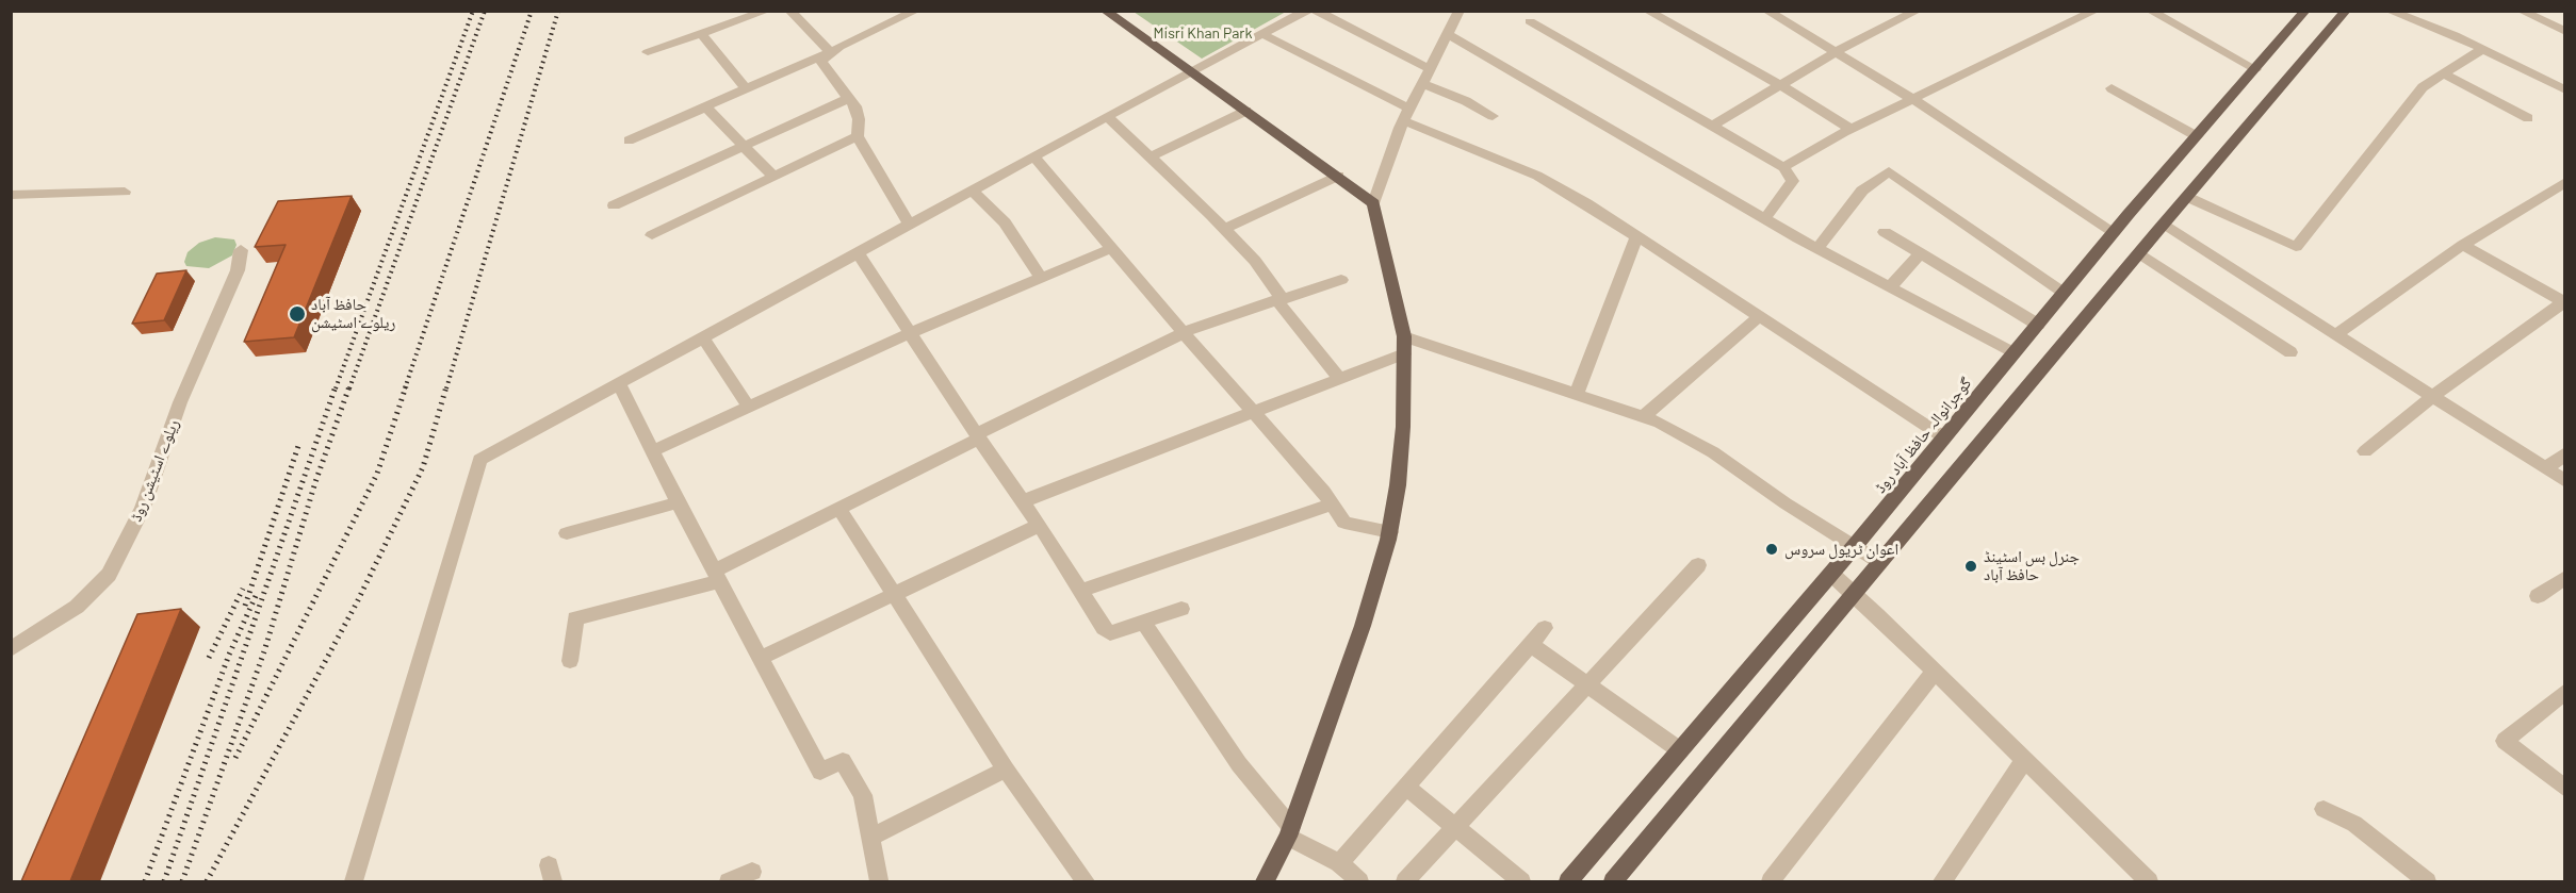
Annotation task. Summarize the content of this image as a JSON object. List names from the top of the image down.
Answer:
{
  "streets": {
    "main road": ["گوجرانوالہ حافظ آباد روڈ"],
    "street": ["ریلوے اسٹیشن روڈ"]
  },
  "parks": ["Misri Khan Park"],
  "places": ["حافظ آباد ریلوے اسٹیشن", "اعوان ٹریول سروس", "جنرل بس اسٹینڈ حافظ آباد"]
}
